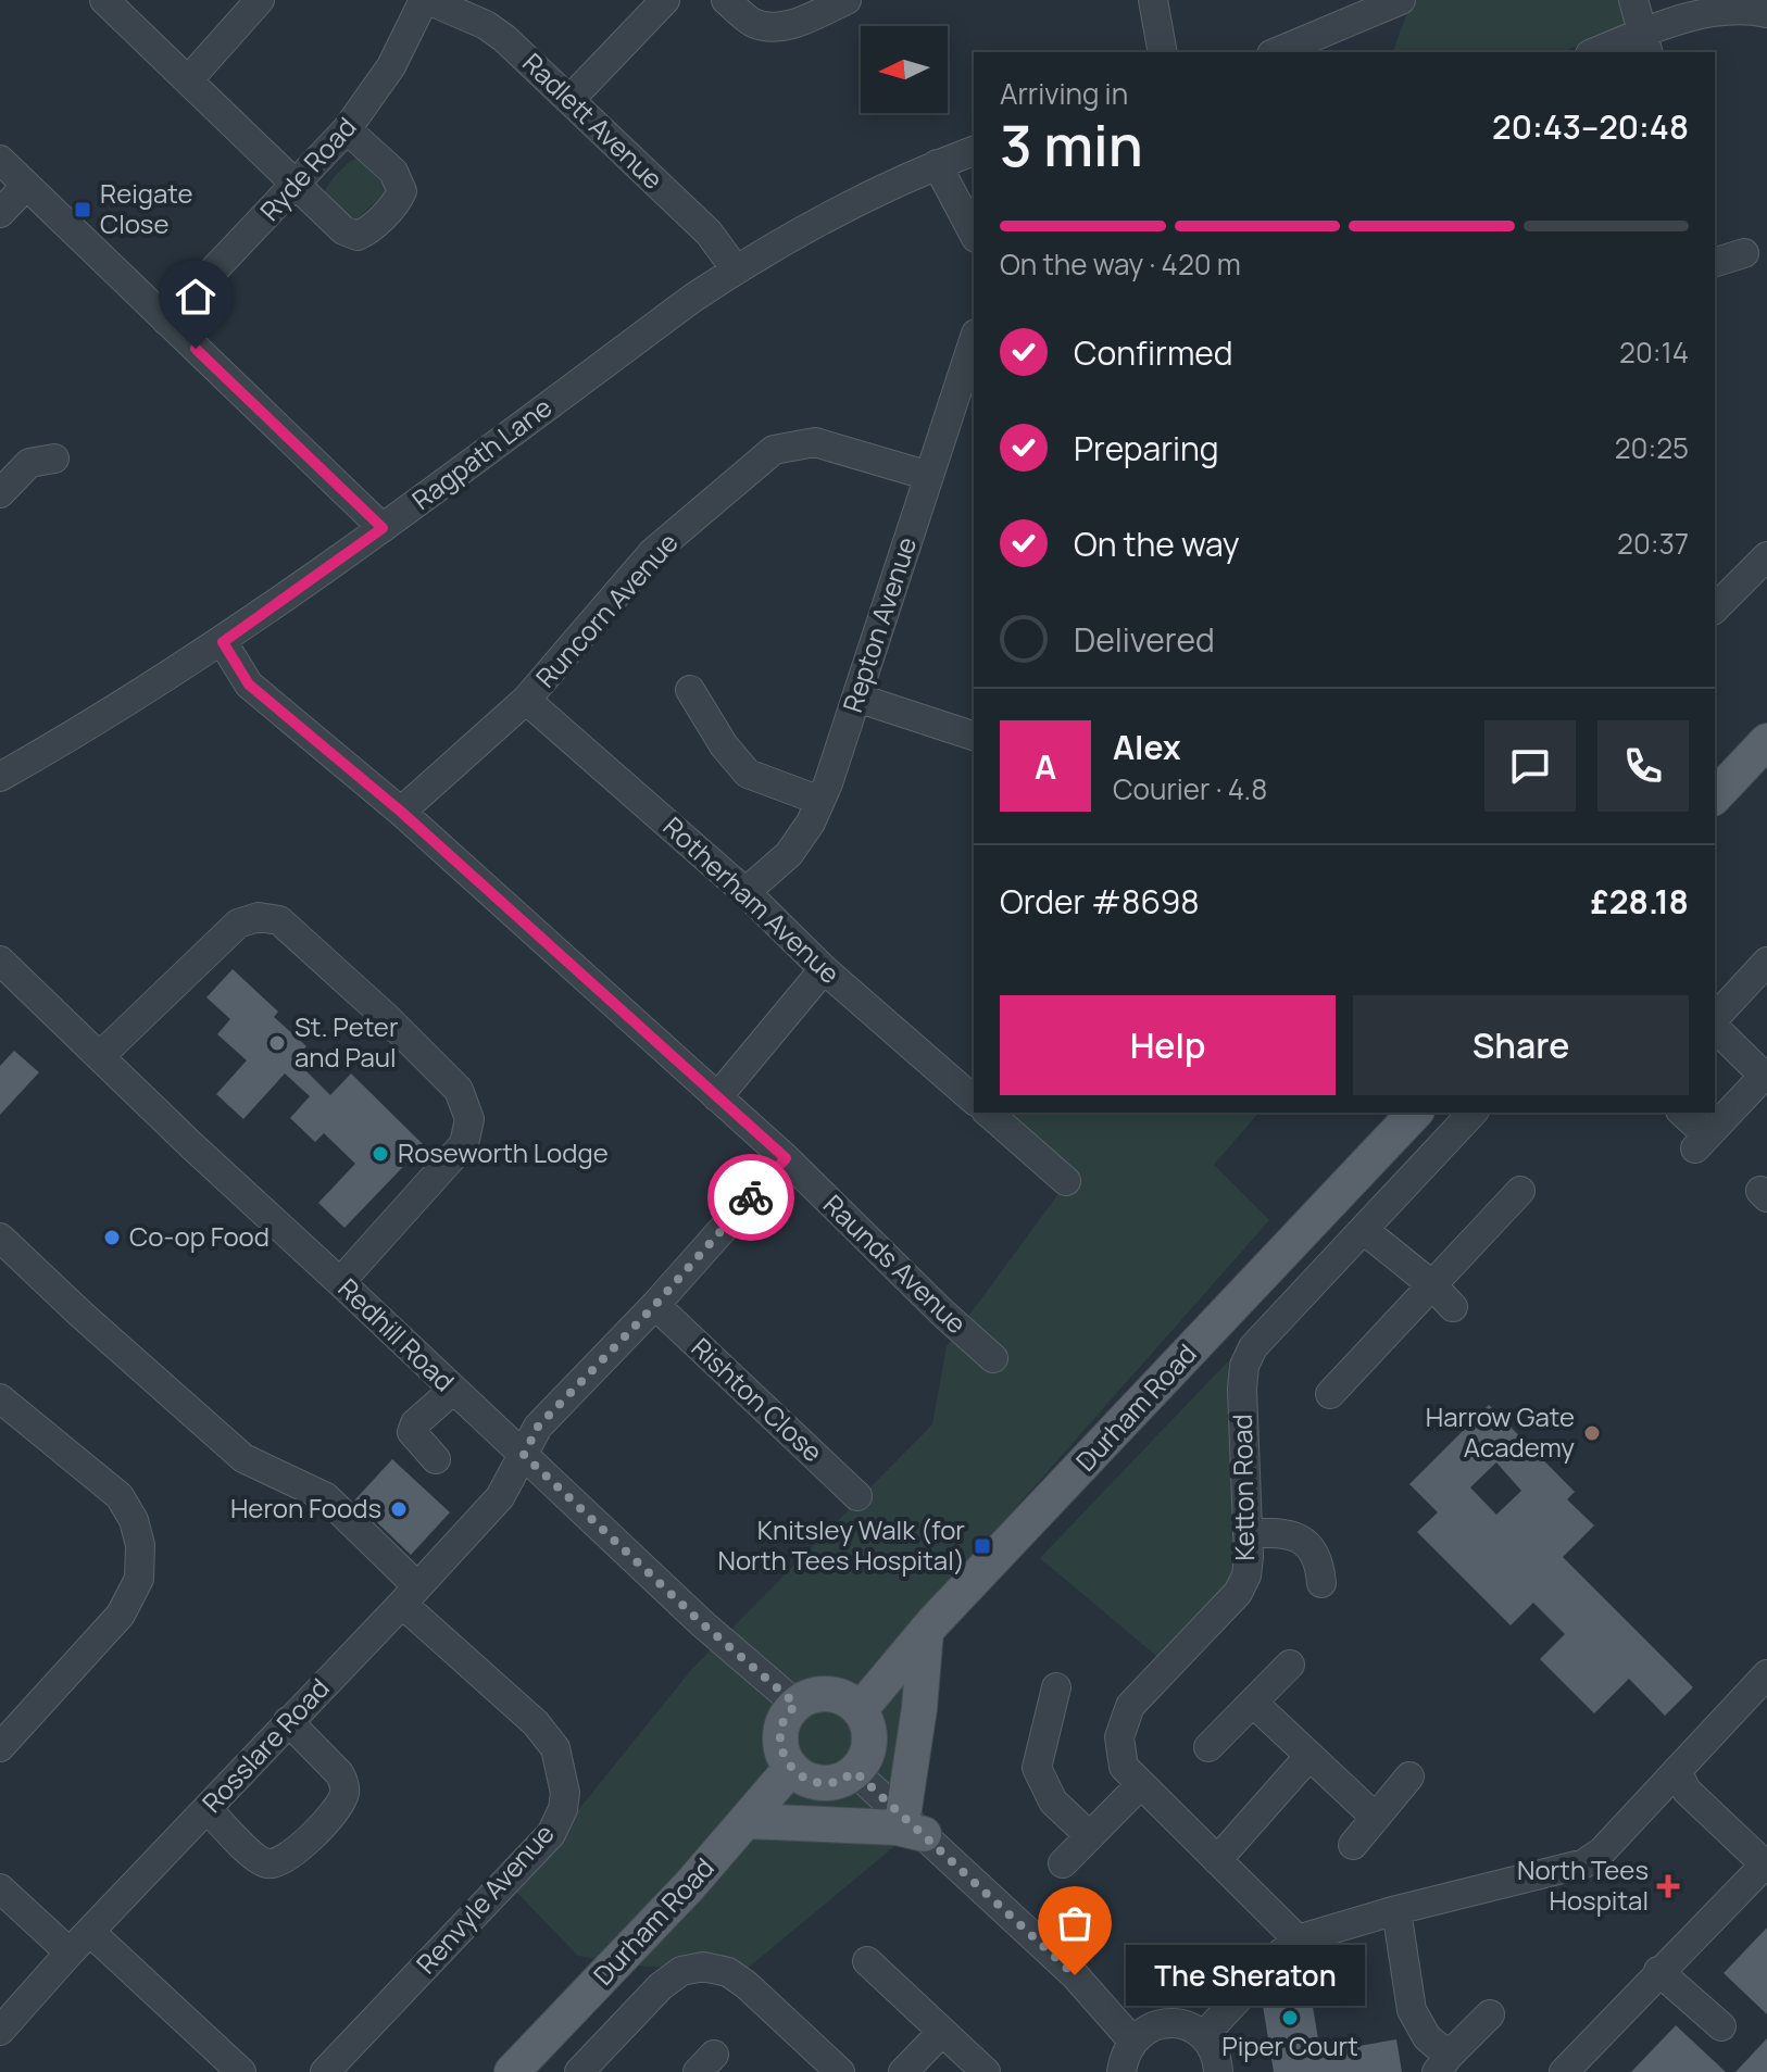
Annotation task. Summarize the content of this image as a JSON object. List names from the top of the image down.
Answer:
{
  "streets": {
    "main road": ["Durham Road"],
    "street": [
      "Radlett Avenue",
      "Ryde Road",
      "Ragpath Lane",
      "Runcorn Avenue",
      "Repton Avenue",
      "Rotherham Avenue",
      "Raunds Avenue",
      "Redhill Road",
      "Rishton Close",
      "Ketton Road",
      "Rosslare Road",
      "Renvyle Avenue"
    ]
  },
  "crossings": [
    ["Radlett Avenue", "Ryde Road"],
    ["Radlett Avenue", "Ragpath Lane"],
    ["Ragpath Lane", "Raunds Avenue"],
    ["Runcorn Avenue", "Repton Avenue"],
    ["Runcorn Avenue", "Rotherham Avenue"],
    ["Runcorn Avenue", "Raunds Avenue"],
    ["Repton Avenue", "Rotherham Avenue"],
    ["Raunds Avenue", "Rosslare Road"],
    ["Redhill Road", "Durham Road"],
    ["Redhill Road", "Rosslare Road"],
    ["Rishton Close", "Rosslare Road"],
    ["Rosslare Road", "Renvyle Avenue"]
  ],
  "places": {
    "transit": ["Reigate Close", "Knitsley Walk (for North Tees Hospital)"],
    "other": [
      "St. Peter and Paul",
      "Roseworth Lodge",
      "Co-op Food",
      "Harrow Gate Academy",
      "Heron Foods",
      "The Sheraton",
      "Piper Court"
    ],
    "health": ["North Tees Hospital"]
  },
  "north": "left",
  "page": {
    "heading": ["3 min", "Arriving in", "20:43–20:48"],
    "panel": [
      "Alex",
      "Courier · 4.8",
      "Order #8698",
      "£28.18"
    ],
    "bar": "On the way · 420 m",
    "list": [
      ["Confirmed", "20:14"],
      ["Preparing", "20:25"],
      ["On the way", "20:37"],
      "Delivered"
    ],
    "round": "A",
    "buttons": ["Help", "Share"],
    "bubble": "The Sheraton"
  }
}
